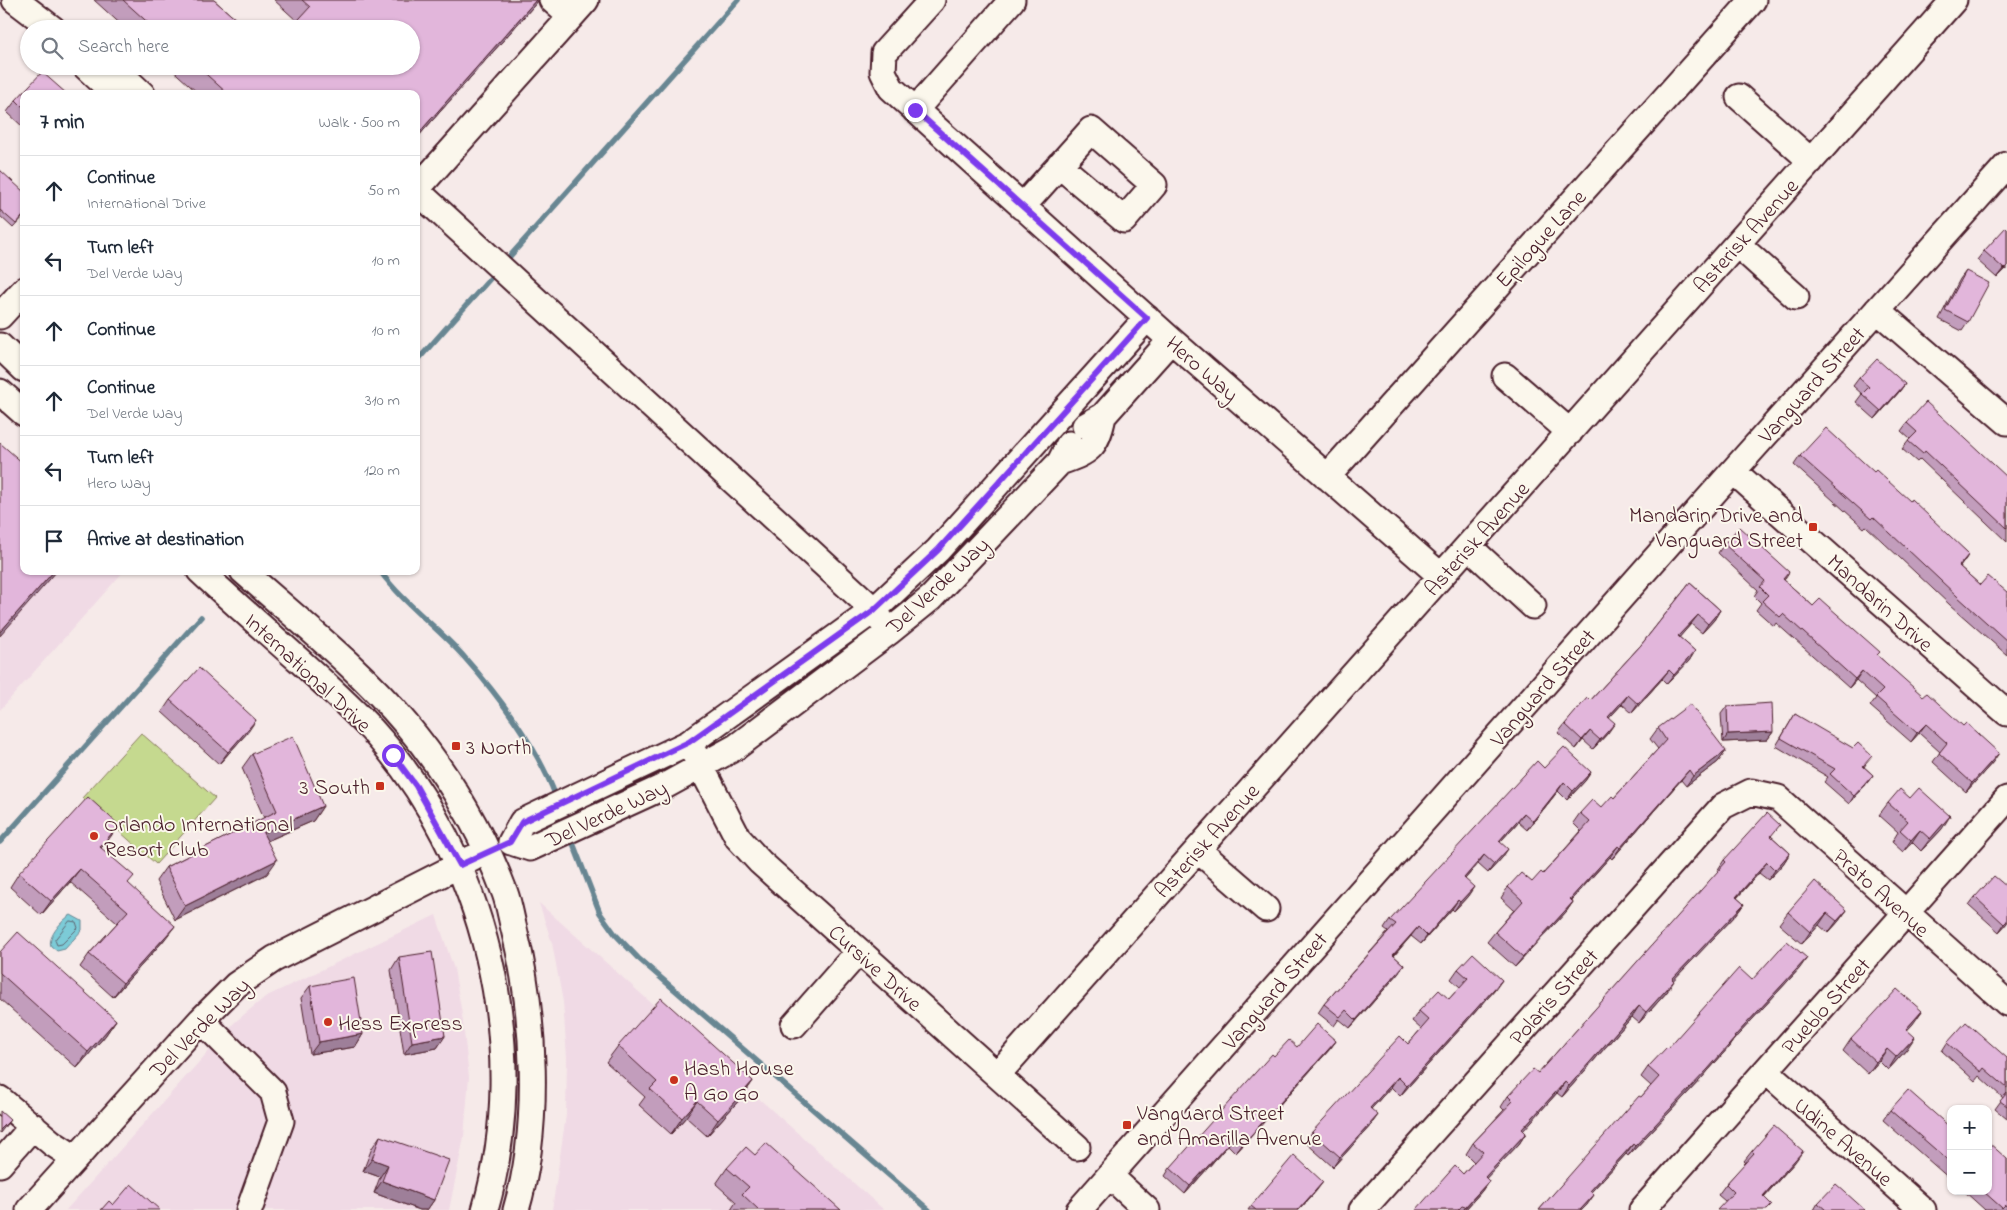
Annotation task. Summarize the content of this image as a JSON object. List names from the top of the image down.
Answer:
{
  "streets": {
    "street": [
      "Asterisk Avenue",
      "Epilogue Lane",
      "Hero Way",
      "Vanguard Street",
      "Del Verde Way",
      "Mandarin Drive",
      "International Drive",
      "Prato Avenue",
      "Cursive Drive",
      "Polaris Street",
      "Pueblo Street",
      "Udine Avenue"
    ]
  },
  "crossings": [
    ["Asterisk Avenue", "Hero Way"],
    ["Asterisk Avenue", "Cursive Drive"],
    ["Epilogue Lane", "Hero Way"],
    ["Hero Way", "Del Verde Way"],
    ["Vanguard Street", "Mandarin Drive"],
    ["Del Verde Way", "International Drive"],
    ["Del Verde Way", "Cursive Drive"],
    ["Prato Avenue", "Polaris Street"],
    ["Prato Avenue", "Pueblo Street"],
    ["Pueblo Street", "Udine Avenue"]
  ],
  "places": {
    "transit": [
      "Mandarin Drive and Vanguard Street",
      "3 North",
      "3 South",
      "Vanguard Street and Amarilla Avenue"
    ],
    "other": ["Orlando International Resort Club", "Hess Express", "Hash House A Go Go"]
  },
  "page": {
    "search": "Search here",
    "heading": ["7 min", "Walk · 500 m"],
    "list": [
      ["Continue", "International Drive", "50 m"],
      ["Turn left", "Del Verde Way", "10 m"],
      ["Continue", "10 m"],
      ["Continue", "Del Verde Way", "310 m"],
      ["Turn left", "Hero Way", "120 m"],
      "Arrive at destination"
    ],
    "map_buttons": ["+", "−"]
  }
}
